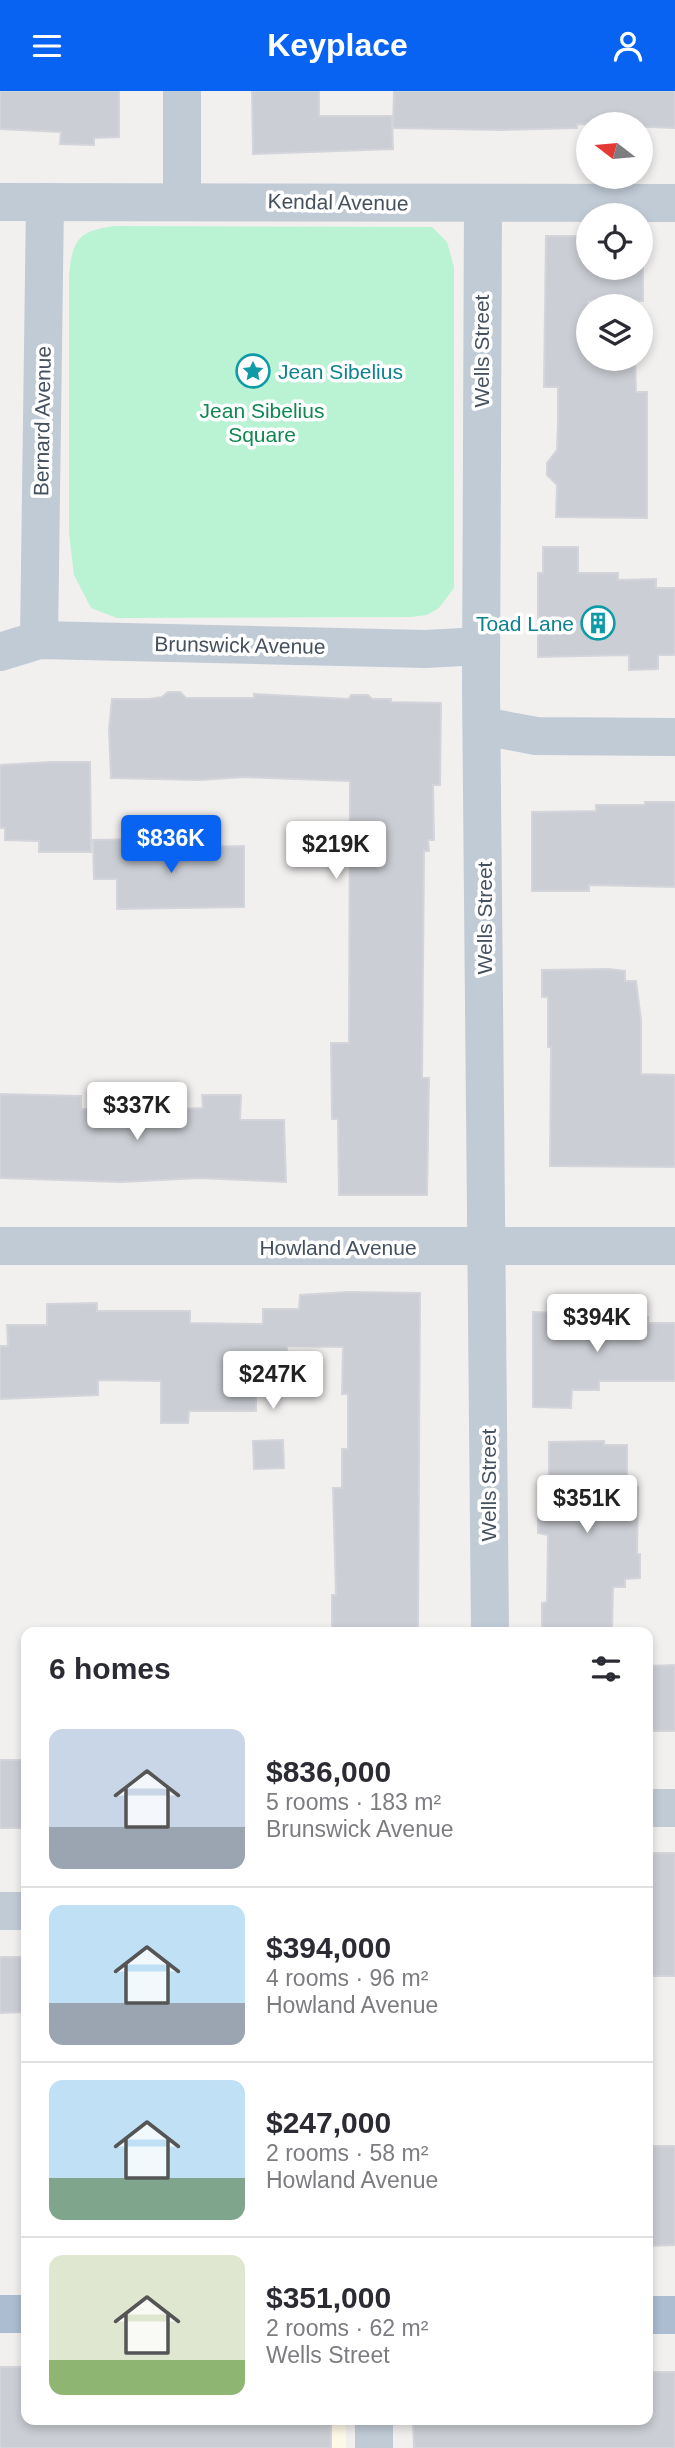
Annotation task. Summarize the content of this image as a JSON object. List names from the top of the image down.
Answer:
{
  "streets": {
    "street": [
      "Kendal Avenue",
      "Wells Street",
      "Bernard Avenue",
      "Brunswick Avenue",
      "Howland Avenue"
    ]
  },
  "crossings": [
    ["Kendal Avenue", "Wells Street"],
    ["Kendal Avenue", "Bernard Avenue"],
    ["Wells Street", "Brunswick Avenue"],
    ["Wells Street", "Howland Avenue"],
    ["Bernard Avenue", "Brunswick Avenue"]
  ],
  "parks": ["Jean Sibelius Square"],
  "places": {
    "place": ["Jean Sibelius"],
    "building": ["Toad Lane"]
  },
  "north": "left",
  "page": {
    "header": "Keyplace",
    "price": [
      "$836K",
      "$219K",
      "$337K",
      "$394K",
      "$247K",
      "$351K"
    ],
    "heading": "6 homes",
    "list": [
      {
        "name": "$836,000",
        "note": "5 rooms · 183 m² · Brunswick Avenue"
      },
      {
        "name": "$394,000",
        "note": "4 rooms · 96 m² · Howland Avenue"
      },
      {
        "name": "$247,000",
        "note": "2 rooms · 58 m² · Howland Avenue"
      },
      {
        "name": "$351,000",
        "note": "2 rooms · 62 m² · Wells Street"
      }
    ]
  }
}
